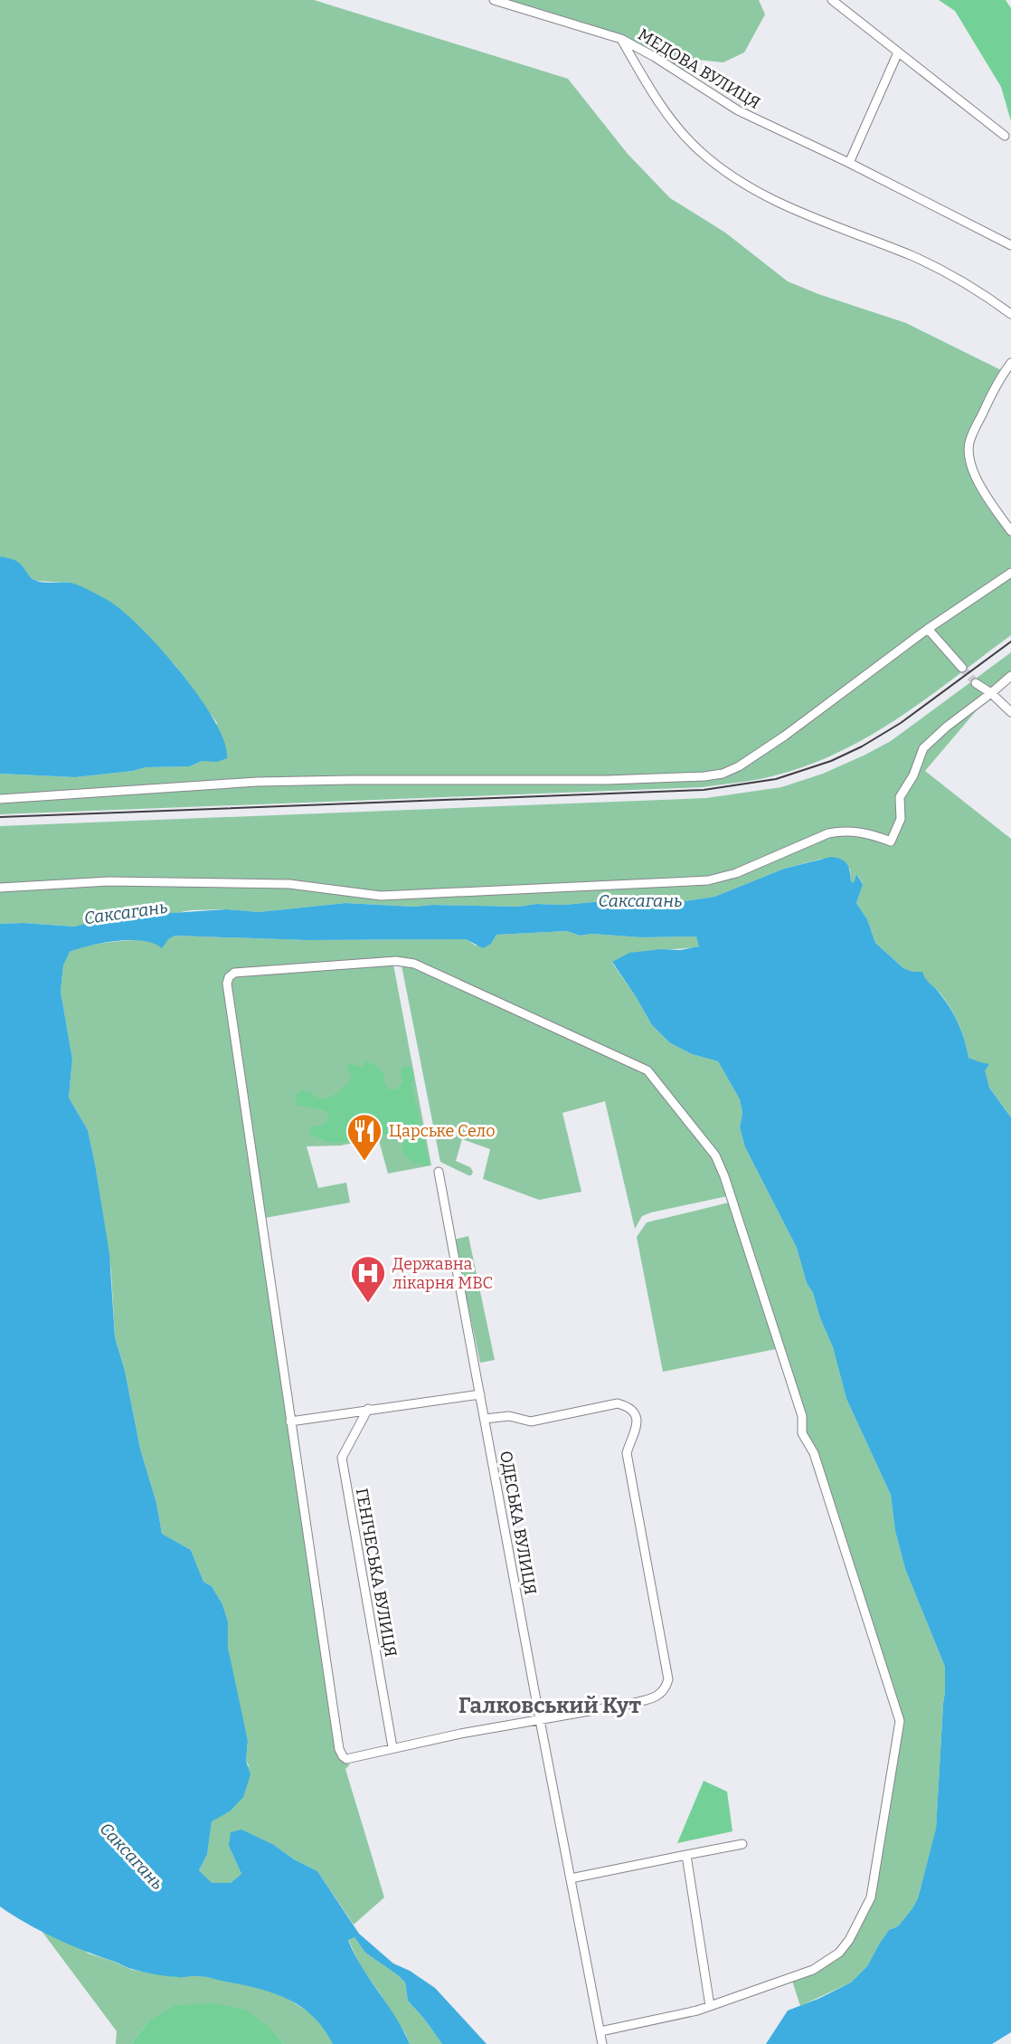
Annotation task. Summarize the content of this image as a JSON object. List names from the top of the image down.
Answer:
{
  "streets": {
    "street": ["МЕДОВА ВУЛИЦЯ", "ОДЕСЬКА ВУЛИЦЯ", "ГЕНІЧЕСЬКА ВУЛИЦЯ"]
  },
  "districts": ["Галковський Кут"],
  "water": ["Саксагань"],
  "places": {
    "restaurant": ["Царське Село"],
    "hospital": ["Державна лікарня МВС"]
  }
}
